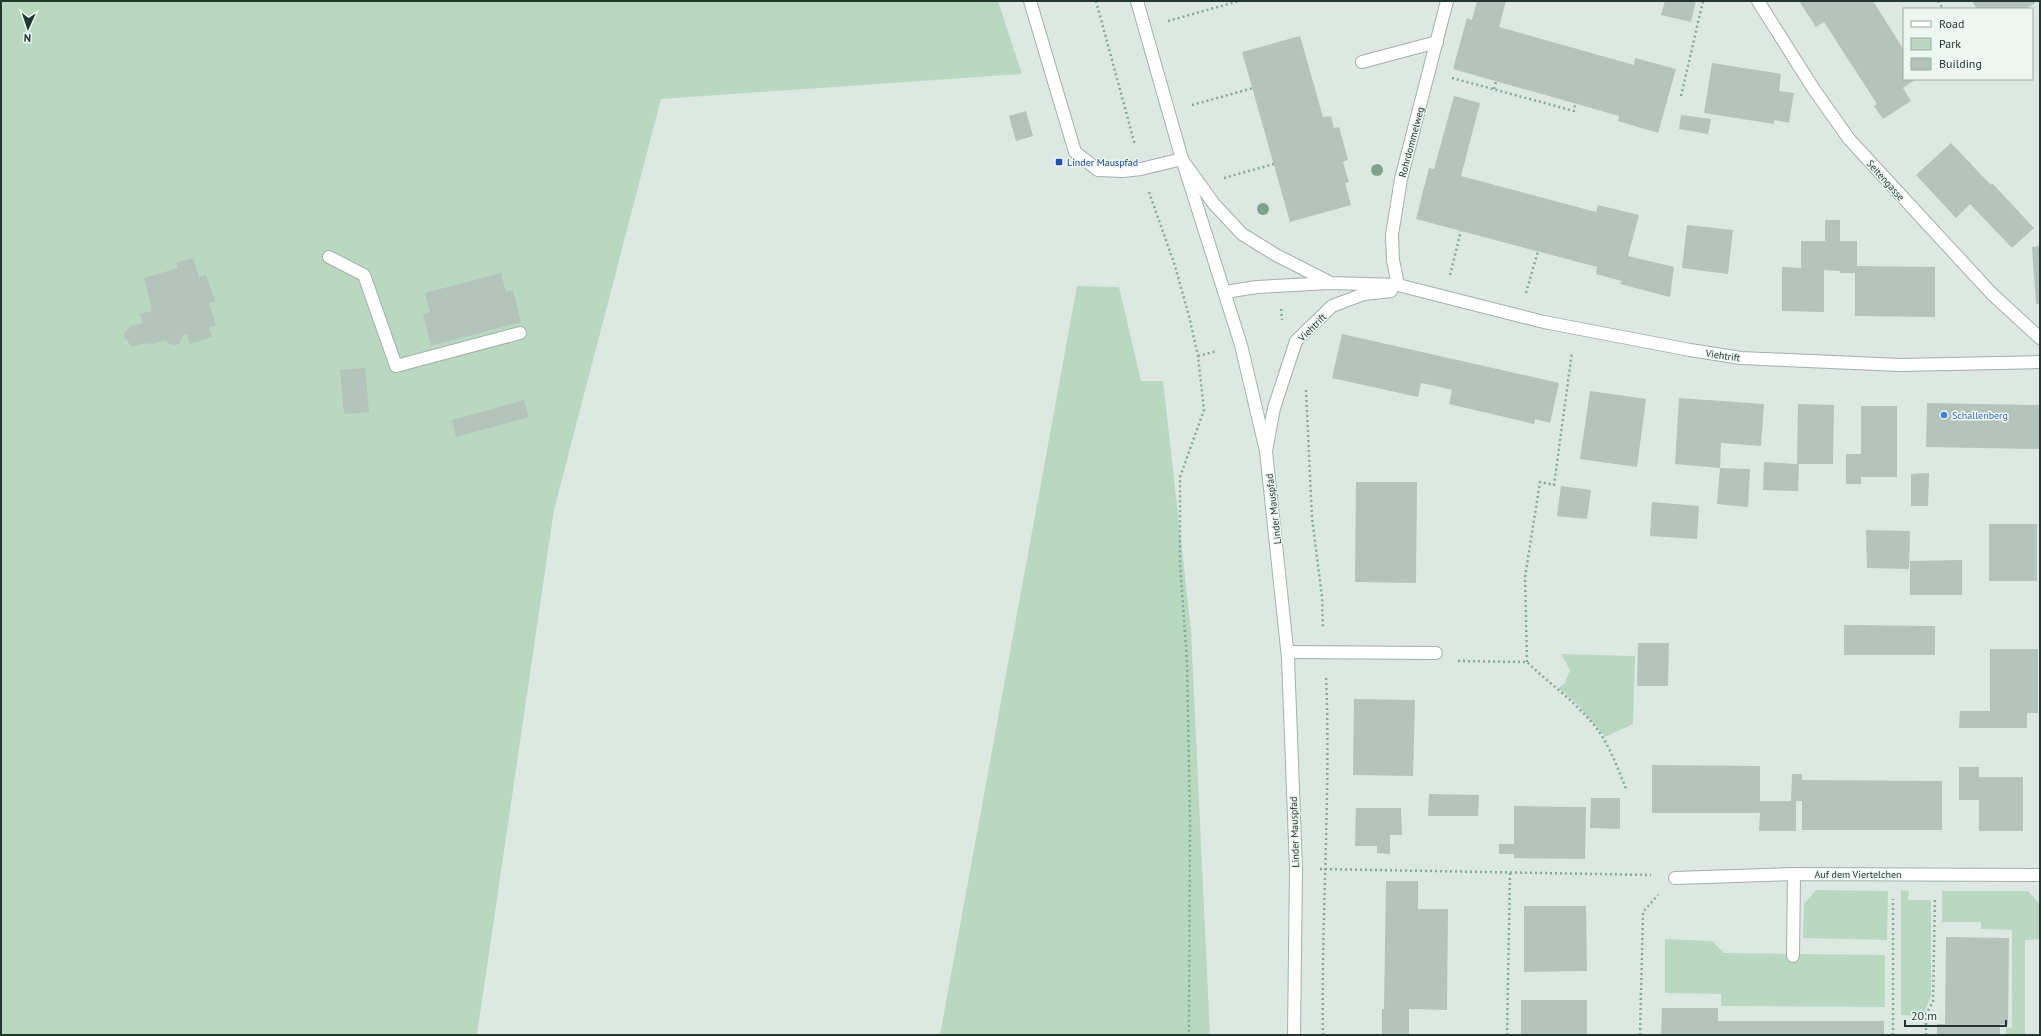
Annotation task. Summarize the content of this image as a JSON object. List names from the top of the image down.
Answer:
{
  "streets": {
    "street": [
      "Rohrdommelweg",
      "Seitengasse",
      "Viehtrift",
      "Linder Mauspfad",
      "Auf dem Viertelchen"
    ]
  },
  "crossings": [
    ["Rohrdommelweg", "Viehtrift"],
    ["Viehtrift", "Linder Mauspfad"]
  ],
  "places": {
    "transit": ["Linder Mauspfad"],
    "other": ["Schallenberg"]
  },
  "legend": ["Road", "Park", "Building"],
  "scale_bar": "20 m",
  "north": "bottom"
}
